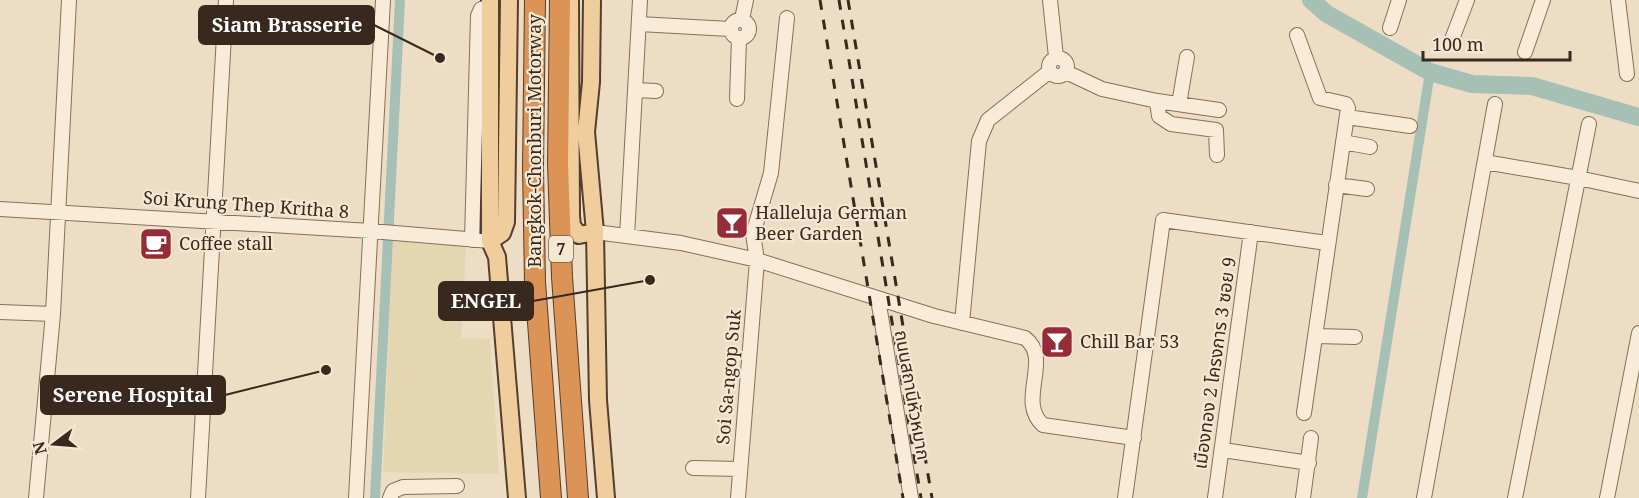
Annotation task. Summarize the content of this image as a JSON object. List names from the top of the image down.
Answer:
{
  "streets": {
    "highway": ["Bangkok-Chonburi Motorway", "7"],
    "street": [
      "Soi Krung Thep Kritha 8",
      "เมืองทอง 2 โครงการ 3 ซอย 9",
      "Soi Sa-ngop Suk",
      "ถนนสถานีหัวหมาก"
    ]
  },
  "places": {
    "other": ["Siam Brasserie", "ENGEL", "Serene Hospital"],
    "bar": ["Halleluja German Beer Garden", "Chill Bar 53"],
    "cafe": ["Coffee stall"]
  },
  "scale_bar": "100 m",
  "north": "left"
}
